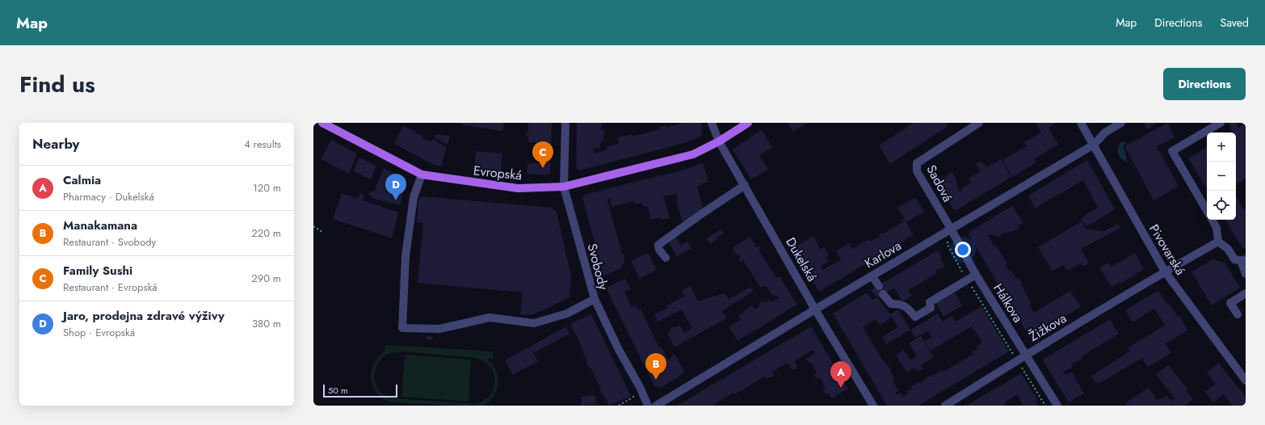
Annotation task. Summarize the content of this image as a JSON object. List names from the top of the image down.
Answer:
{
  "streets": {
    "main road": ["Evropská"],
    "street": [
      "Sadová",
      "Pivovarská",
      "Karlova",
      "Dukelská",
      "Svobody",
      "Hálkova",
      "Žižkova"
    ]
  },
  "crossings": [
    ["Evropská", "Dukelská"],
    ["Evropská", "Svobody"],
    ["Sadová", "Karlova"],
    ["Sadová", "Hálkova"],
    ["Pivovarská", "Karlova"],
    ["Pivovarská", "Žižkova"],
    ["Karlova", "Dukelská"],
    ["Karlova", "Hálkova"],
    ["Hálkova", "Žižkova"]
  ],
  "scale_bar": "50 m",
  "page": {
    "header": "Map",
    "nav": ["Map", "Directions", "Saved"],
    "title": "Find us",
    "buttons": "Directions",
    "heading": ["Nearby", "4 results"],
    "map_buttons": ["+", "−"],
    "pins": [
      "C",
      "D",
      "B",
      "A"
    ],
    "list": [
      {
        "mark": "A",
        "name": "Calmia",
        "note": "Pharmacy · Dukelská",
        "value": "120 m"
      },
      {
        "mark": "B",
        "name": "Manakamana",
        "note": "Restaurant · Svobody",
        "value": "220 m"
      },
      {
        "mark": "C",
        "name": "Family Sushi",
        "note": "Restaurant · Evropská",
        "value": "290 m"
      },
      {
        "mark": "D",
        "name": "Jaro, prodejna zdravé výživy",
        "note": "Shop · Evropská",
        "value": "380 m"
      }
    ],
    "scale": "50 m"
  }
}
